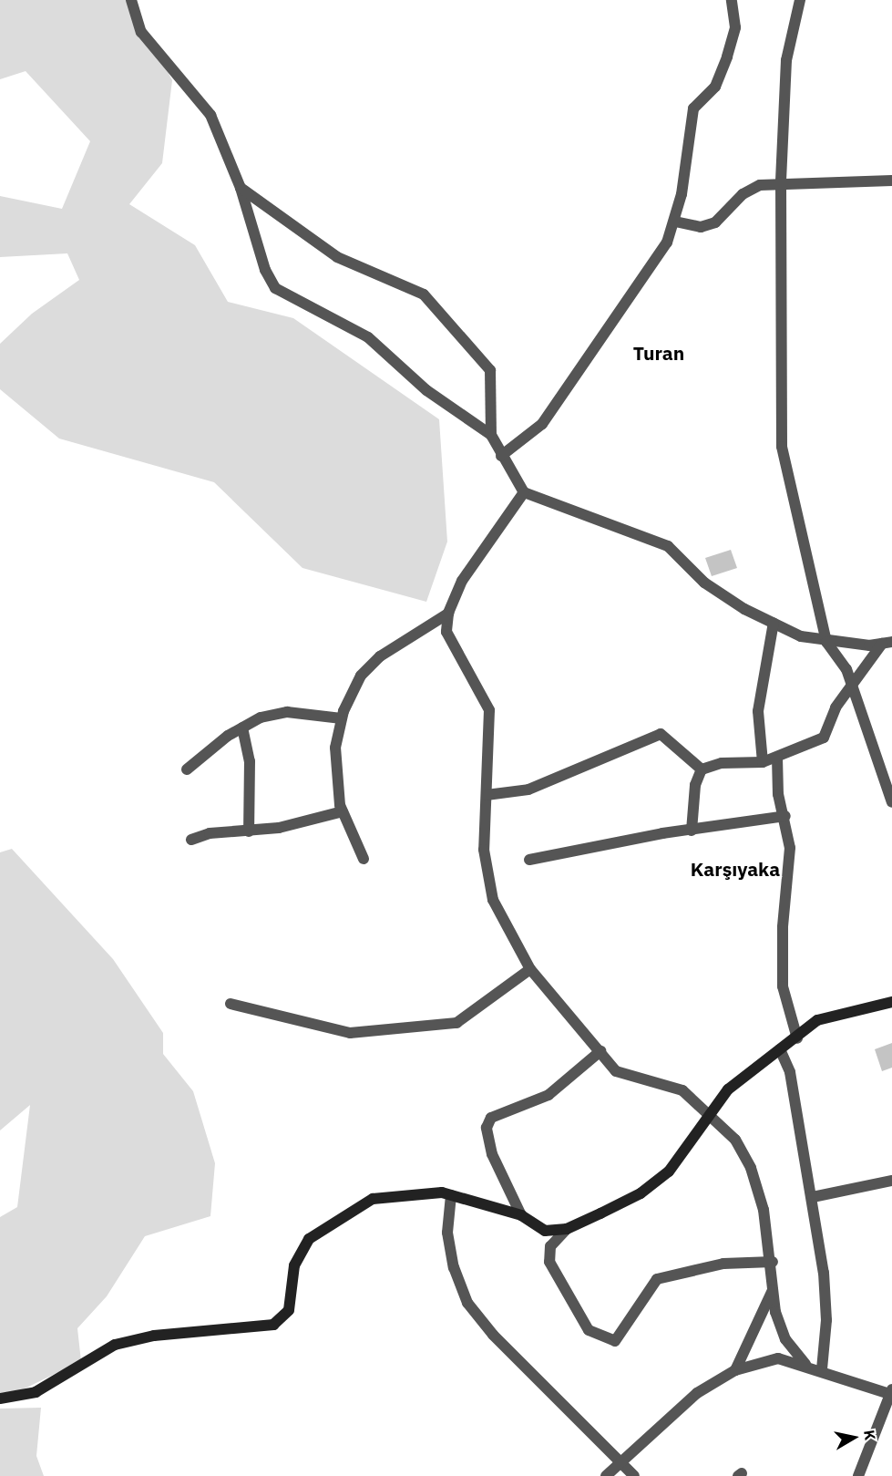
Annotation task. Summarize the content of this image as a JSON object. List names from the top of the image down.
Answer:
{
  "districts": ["Turan", "Karşıyaka"],
  "north": "right"
}
